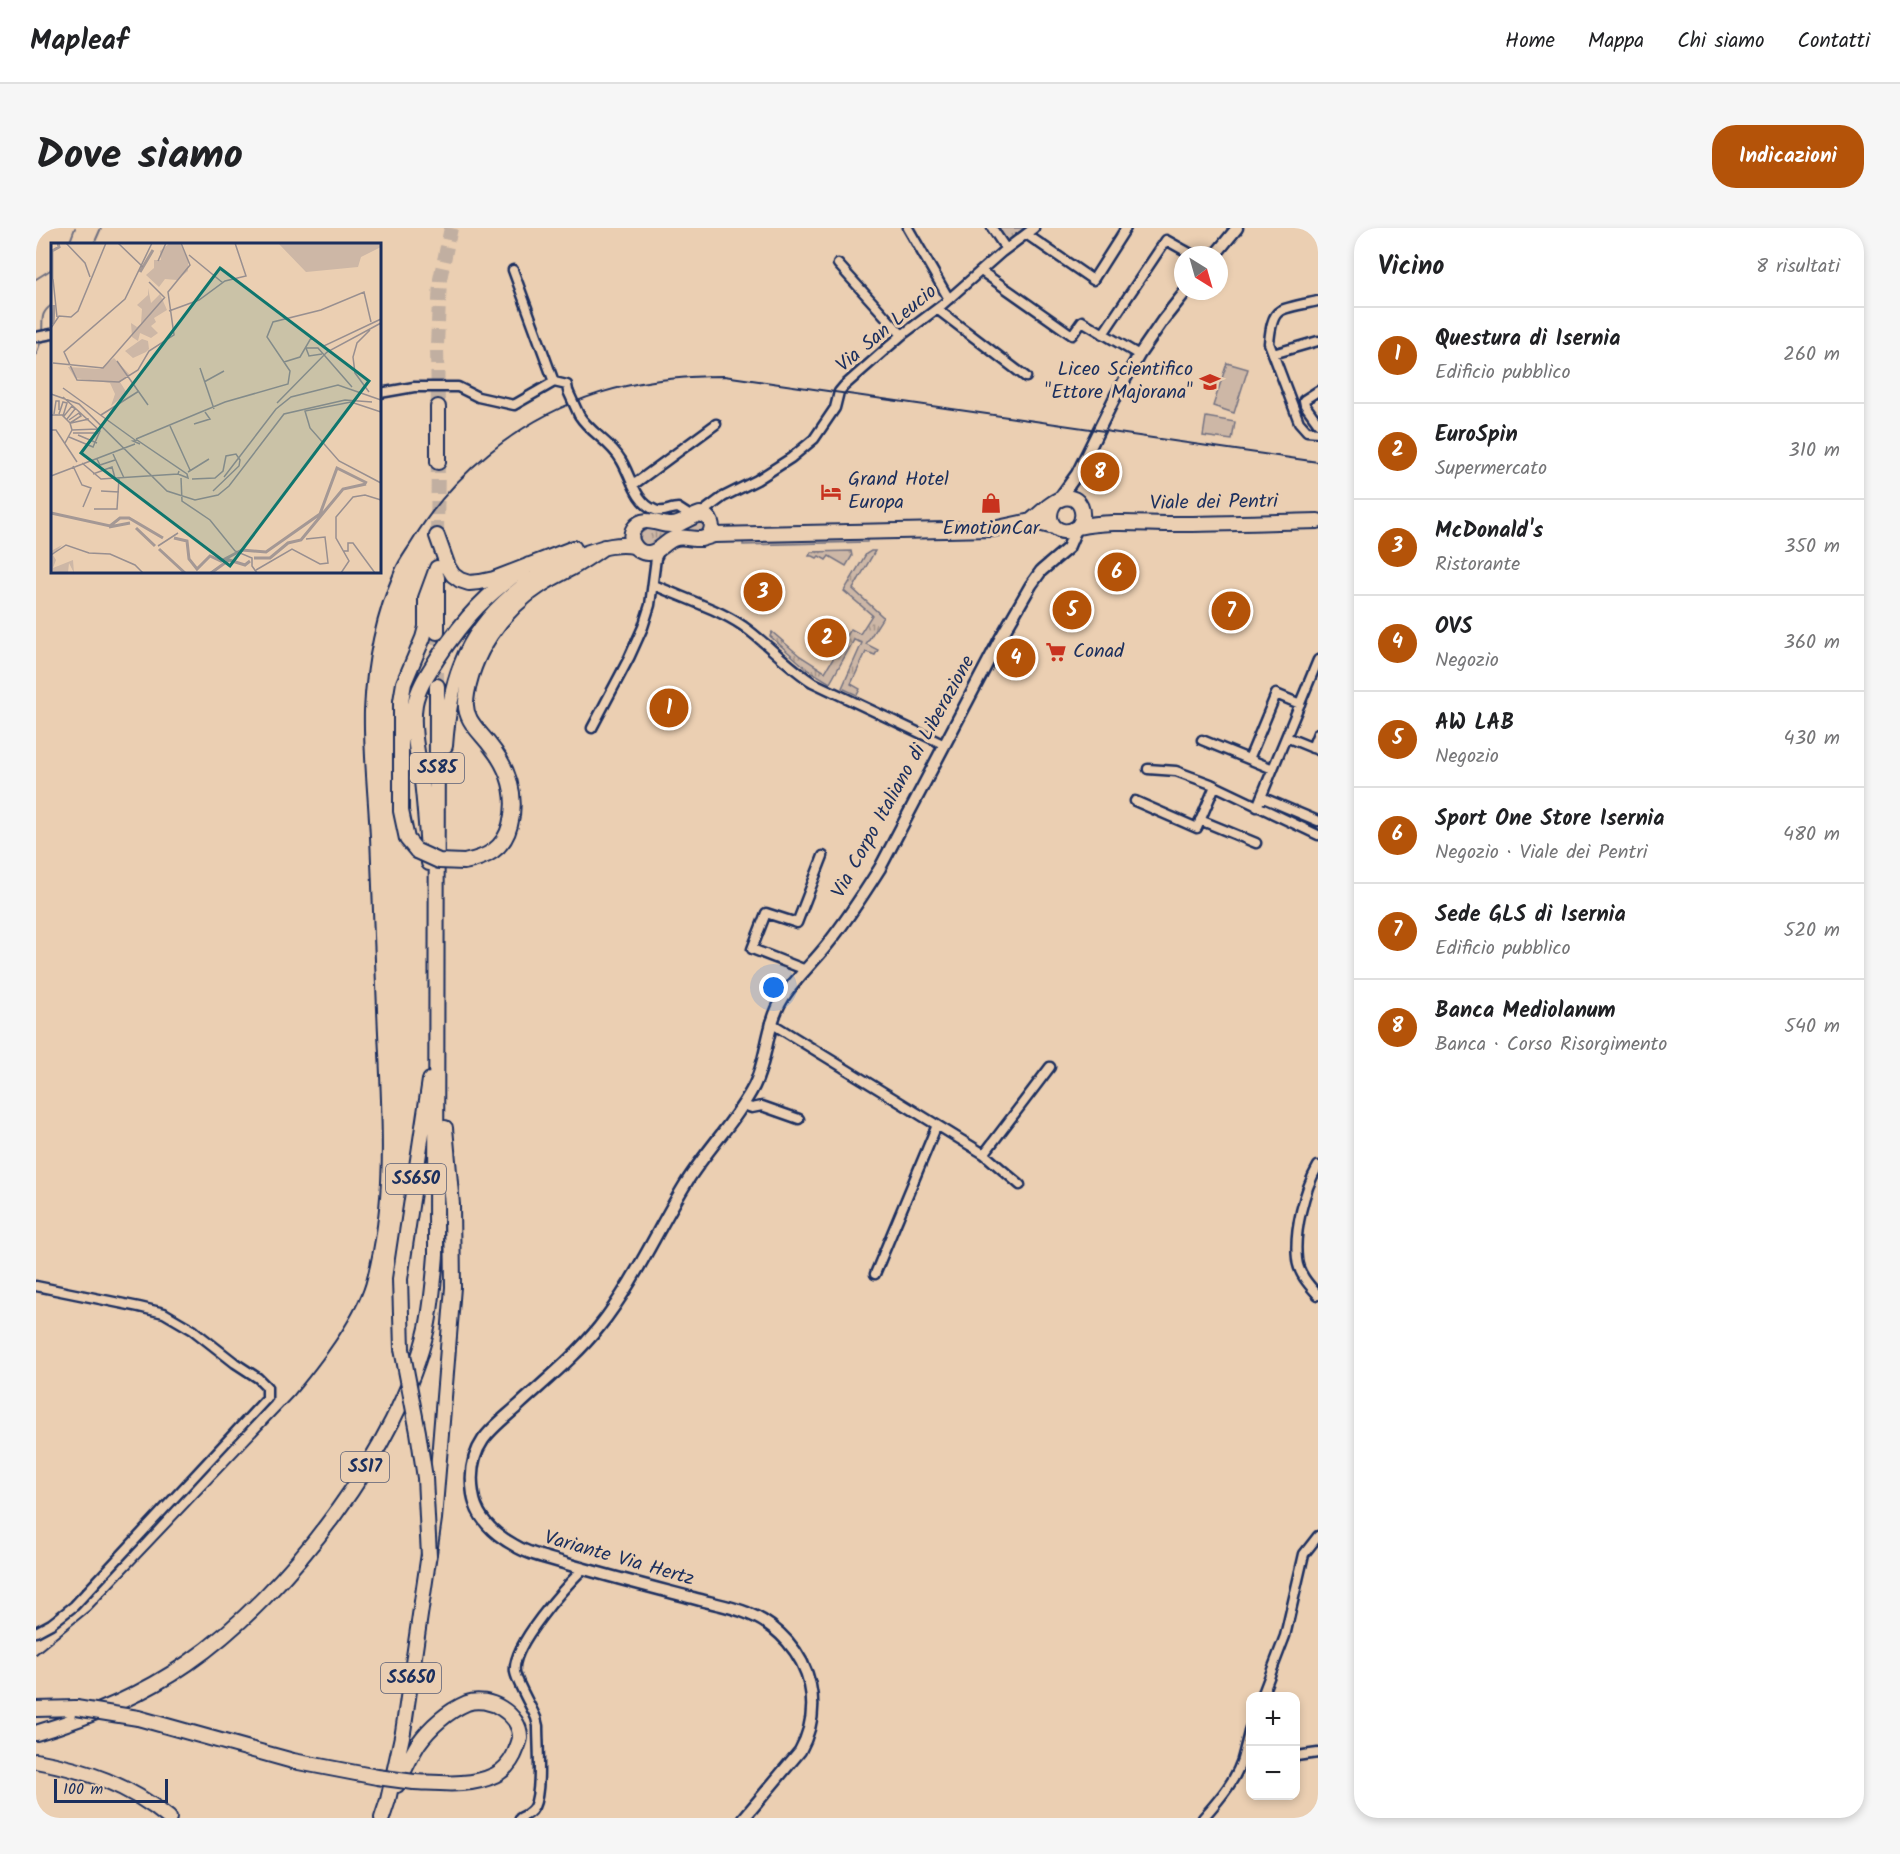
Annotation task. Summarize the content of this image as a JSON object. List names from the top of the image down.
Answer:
{
  "streets": {
    "main road": [
      "Viale dei Pentri",
      "SS85",
      "SS650",
      "SS17"
    ],
    "street": ["Via San Leucio", "Via Corpo Italiano di Liberazione", "Variante Via Hertz"]
  },
  "crossings": [
    ["Viale dei Pentri", "Via Corpo Italiano di Liberazione"],
    ["SS85", "SS17"],
    ["Via Corpo Italiano di Liberazione", "Variante Via Hertz"],
    ["SS650", "SS17"]
  ],
  "places": {
    "school or university": ["Liceo Scientifico \"Ettore Majorana\""],
    "hotel": ["Grand Hotel Europa"],
    "shop": ["EmotionCar"],
    "supermarket": ["Conad"]
  },
  "scale_bar": "100 m",
  "north": "bottom right",
  "page": {
    "header": "Mapleaf",
    "nav": [
      "Home",
      "Mappa",
      "Chi siamo",
      "Contatti"
    ],
    "title": "Dove siamo",
    "buttons": "Indicazioni",
    "heading": ["Vicino", "8 risultati"],
    "list": [
      {
        "mark": "1",
        "name": "Questura di Isernia",
        "note": "Edificio pubblico",
        "value": "260 m"
      },
      {
        "mark": "2",
        "name": "EuroSpin",
        "note": "Supermercato",
        "value": "310 m"
      },
      {
        "mark": "3",
        "name": "McDonald's",
        "note": "Ristorante",
        "value": "350 m"
      },
      {
        "mark": "4",
        "name": "OVS",
        "note": "Negozio",
        "value": "360 m"
      },
      {
        "mark": "5",
        "name": "AW LAB",
        "note": "Negozio",
        "value": "430 m"
      },
      {
        "mark": "6",
        "name": "Sport One Store Isernia",
        "note": "Negozio · Viale dei Pentri",
        "value": "480 m"
      },
      {
        "mark": "7",
        "name": "Sede GLS di Isernia",
        "note": "Edificio pubblico",
        "value": "520 m"
      },
      {
        "mark": "8",
        "name": "Banca Mediolanum",
        "note": "Banca · Corso Risorgimento",
        "value": "540 m"
      }
    ],
    "pins": [
      "8",
      "6",
      "3",
      "5",
      "7",
      "2",
      "4",
      "1"
    ],
    "map_buttons": ["+", "−"],
    "scale": "100 m"
  }
}
